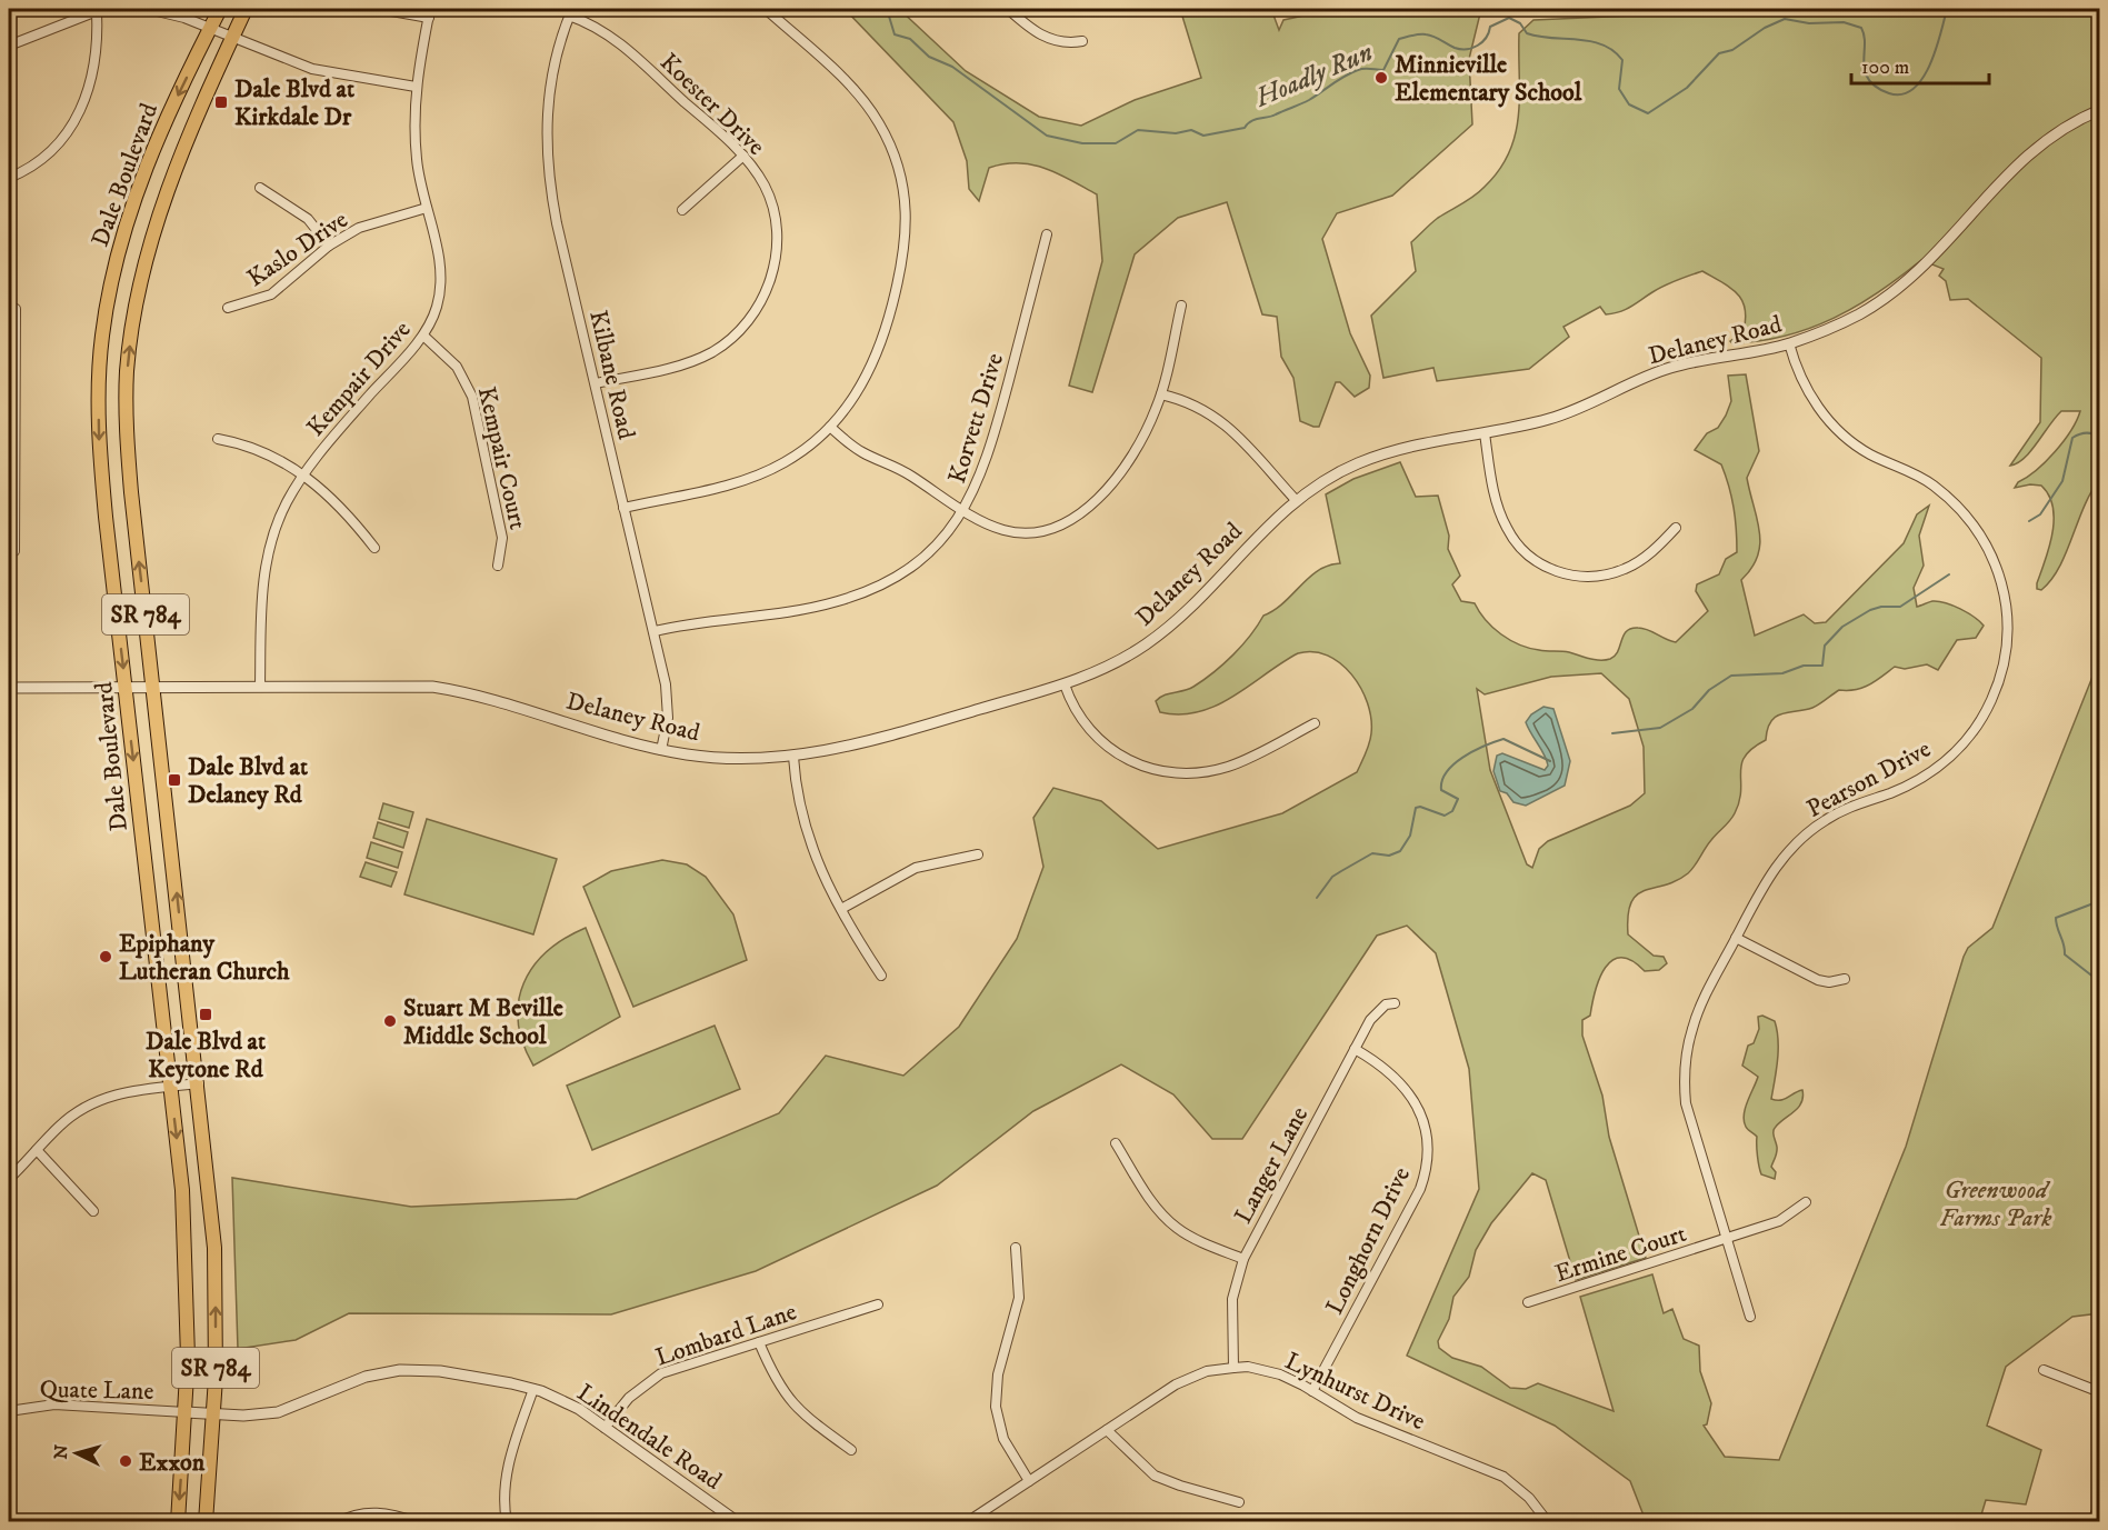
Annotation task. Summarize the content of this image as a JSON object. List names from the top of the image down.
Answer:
{
  "streets": {
    "main road": ["Dale Boulevard", "SR 784"],
    "street": [
      "Koester Drive",
      "Kaslo Drive",
      "Delaney Road",
      "Kilbane Road",
      "Kempair Drive",
      "Korvett Drive",
      "Kempair Court",
      "Pearson Drive",
      "Langer Lane",
      "Longhorn Drive",
      "Ermine Court",
      "Lombard Lane",
      "Quate Lane",
      "Lynhurst Drive",
      "Lindendale Road"
    ]
  },
  "crossings": [
    ["Koester Drive", "Kilbane Road"],
    ["Dale Boulevard", "Delaney Road"],
    ["Dale Boulevard", "Quate Lane"],
    ["Dale Boulevard", "Lindendale Road"],
    ["Kaslo Drive", "Kempair Drive"],
    ["Delaney Road", "Kilbane Road"],
    ["Delaney Road", "Kempair Drive"],
    ["Delaney Road", "Pearson Drive"],
    ["Kilbane Road", "Korvett Drive"],
    ["Kempair Drive", "Kempair Court"],
    ["Pearson Drive", "Ermine Court"],
    ["Langer Lane", "Longhorn Drive"],
    ["Langer Lane", "Lynhurst Drive"],
    ["Longhorn Drive", "Lynhurst Drive"],
    ["Lombard Lane", "Lindendale Road"],
    ["Quate Lane", "Lindendale Road"]
  ],
  "water": ["Hoadly Run"],
  "parks": ["Greenwood Farms Park"],
  "places": {
    "other": [
      "Minnieville Elementary School",
      "Epiphany Lutheran Church",
      "Stuart M Beville Middle School",
      "Exxon"
    ],
    "transit": ["Dale Blvd at Kirkdale Dr", "Dale Blvd at Delaney Rd", "Dale Blvd at Keytone Rd"]
  },
  "scale_bar": "100 m",
  "north": "left"
}
